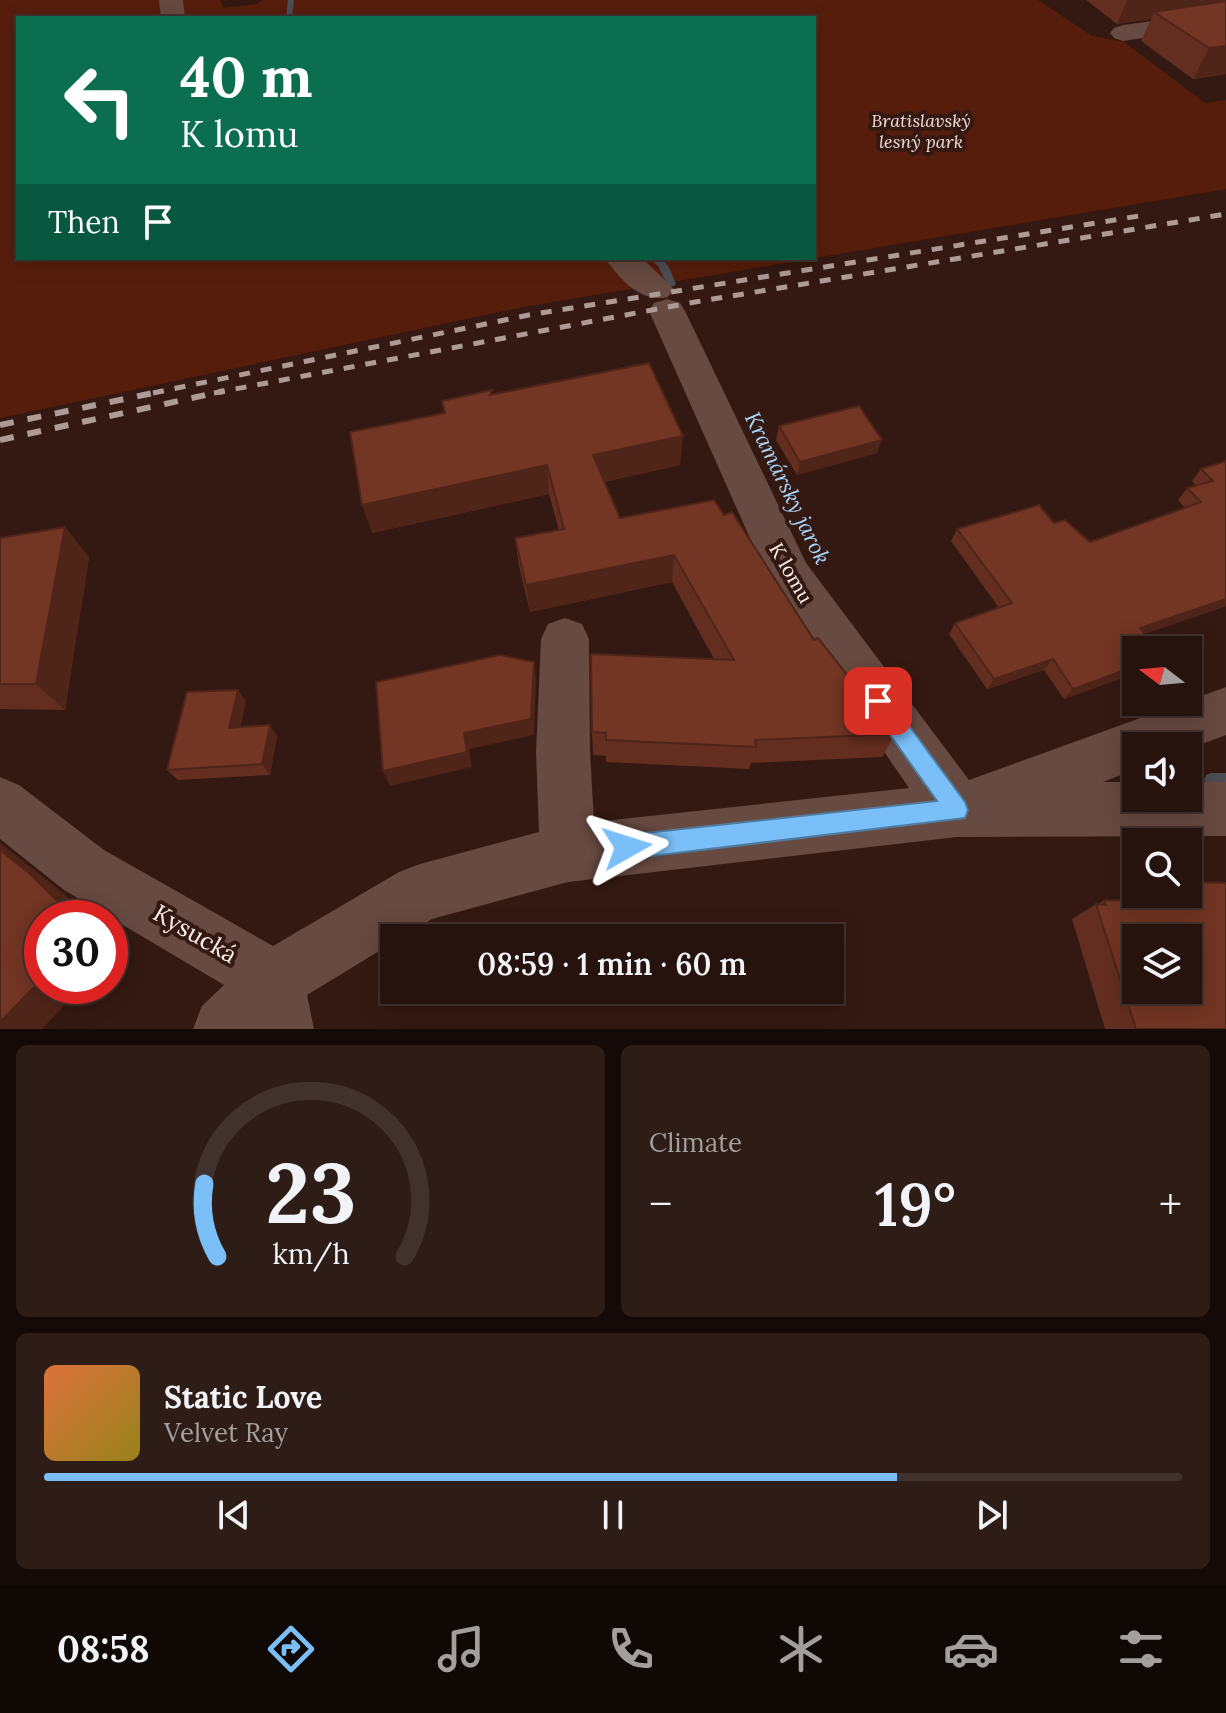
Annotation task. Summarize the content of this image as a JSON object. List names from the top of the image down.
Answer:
{
  "streets": {
    "street": ["K lomu", "Kysucká"]
  },
  "water": ["Kramársky jarok"],
  "parks": ["Bratislavský lesný park"],
  "north": "left",
  "page": {
    "turn": ["40 m", "K lomu"],
    "then": "Then",
    "limit": "30",
    "trip": "08:59 · 1 min · 60 m",
    "tile": "Climate",
    "heat": ["−", "19°", "+"],
    "song": ["Static Love", "Velvet Ray"],
    "tabs": "08:58",
    "gauge": ["23", "km/h"]
  }
}
